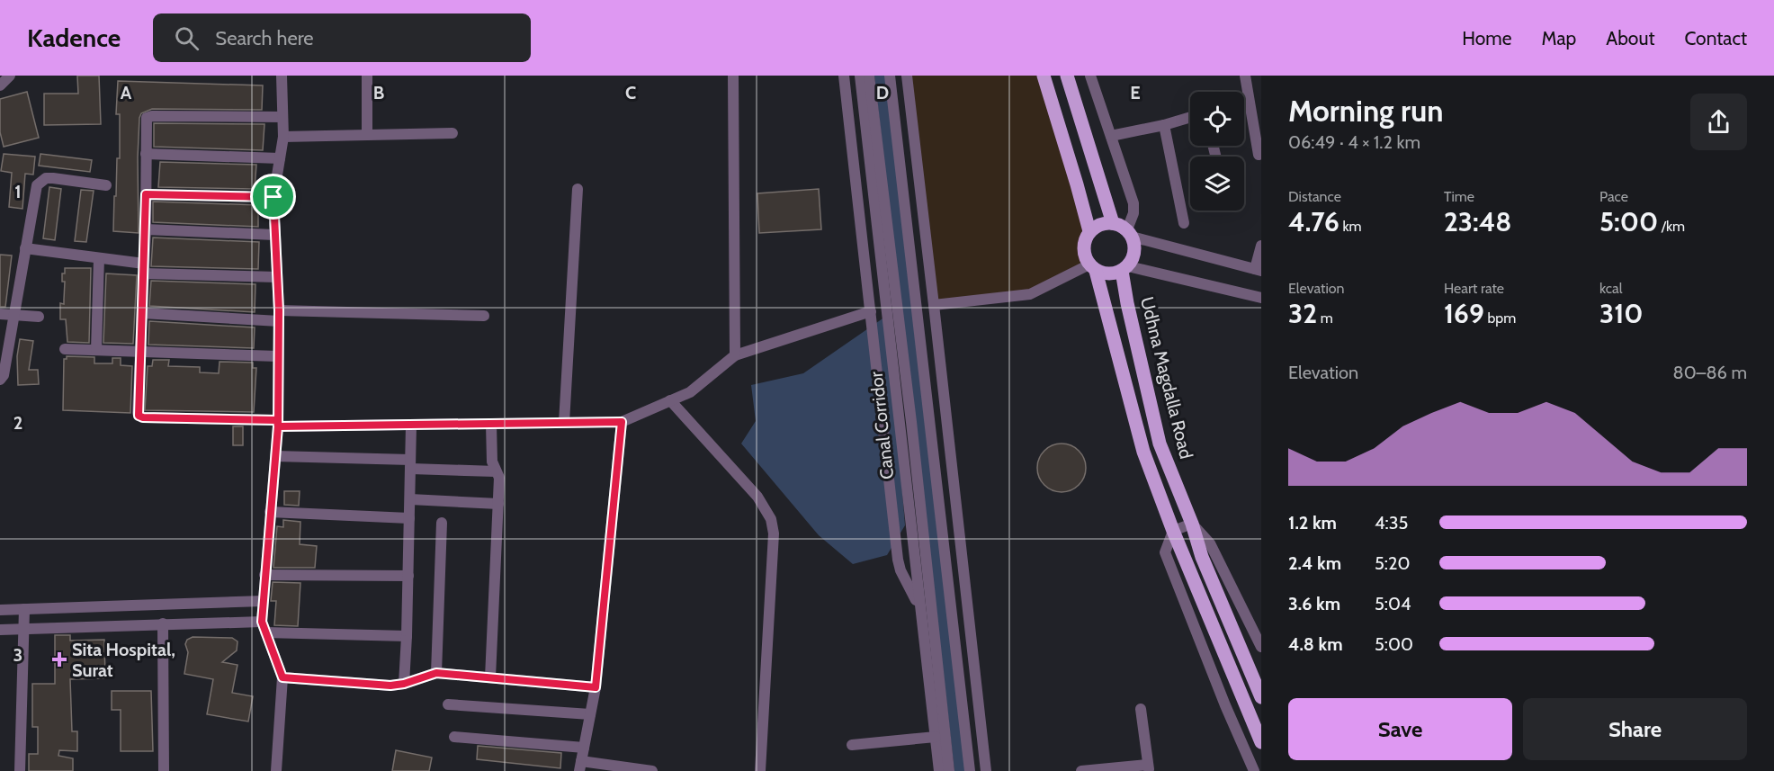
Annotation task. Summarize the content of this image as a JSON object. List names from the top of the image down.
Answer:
{
  "streets": {
    "main road": ["Udhna Magdalla Road"],
    "street": ["Canal Corridor"]
  },
  "places": {
    "health": ["Sita Hospital, Surat"]
  },
  "page": {
    "header": "Kadence",
    "search": "Search here",
    "nav": [
      "Home",
      "Map",
      "About",
      "Contact"
    ],
    "heading": ["Morning run", "06:49 · 4 × 1.2 km"],
    "stats": [
      ["Distance", "4.76 km"],
      ["Time", "23:48"],
      ["Pace", "5:00 /km"],
      ["Elevation", "32 m"],
      ["Heart rate", "169 bpm"],
      ["kcal", "310"]
    ],
    "chart": ["Elevation", "80–86 m"],
    "list": [
      {
        "name": "1.2 km",
        "note": "4:35"
      },
      {
        "name": "2.4 km",
        "note": "5:20"
      },
      {
        "name": "3.6 km",
        "note": "5:04"
      },
      {
        "name": "4.8 km",
        "note": "5:00"
      }
    ],
    "buttons": ["Save", "Share"]
  },
  "grid": {
    "columns": [
      "A",
      "B",
      "C",
      "D",
      "E"
    ],
    "rows": ["1", "2", "3"]
  }
}
